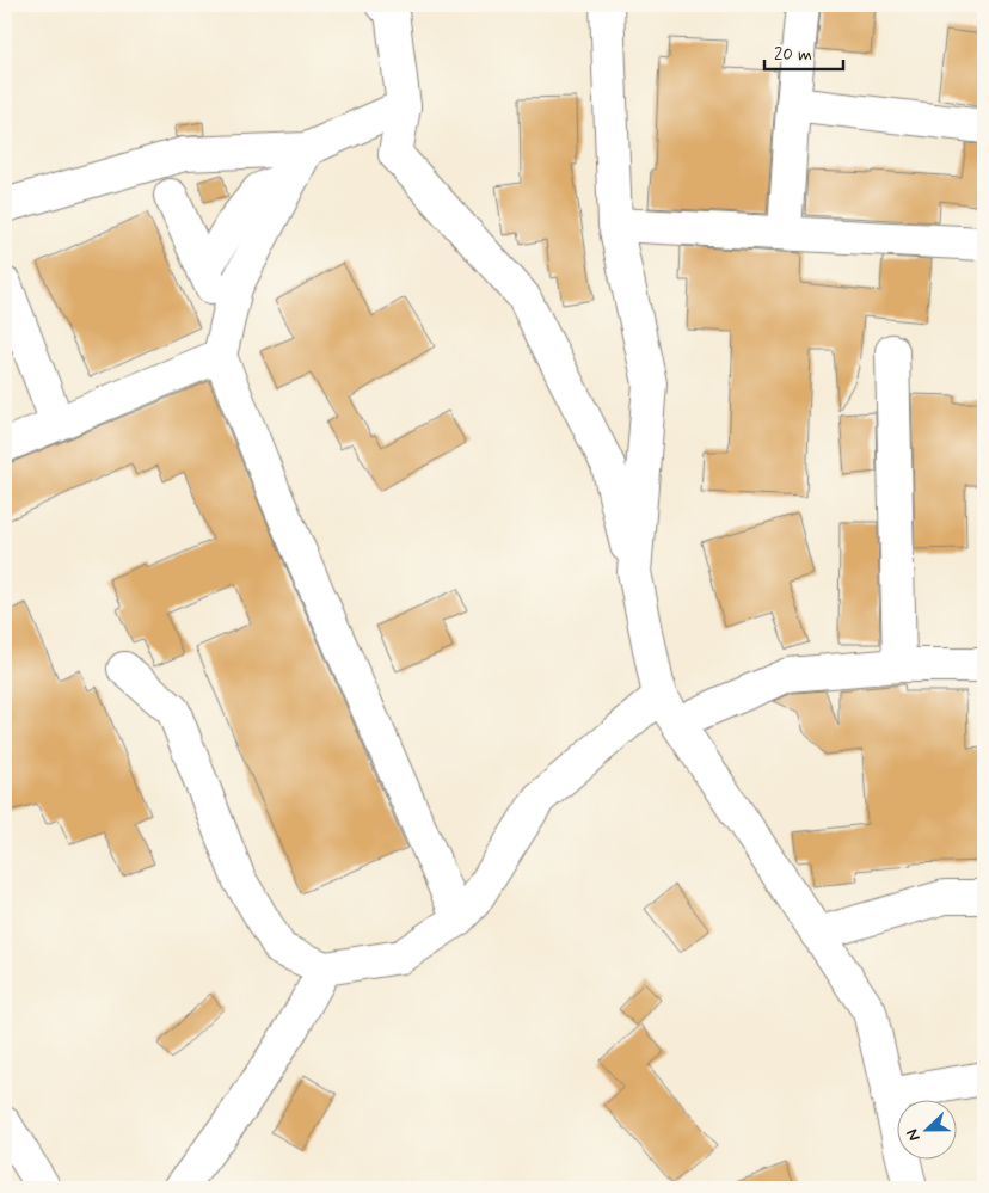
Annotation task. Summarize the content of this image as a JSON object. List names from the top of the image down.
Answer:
{
  "scale_bar": "20 m",
  "north": "left"
}
